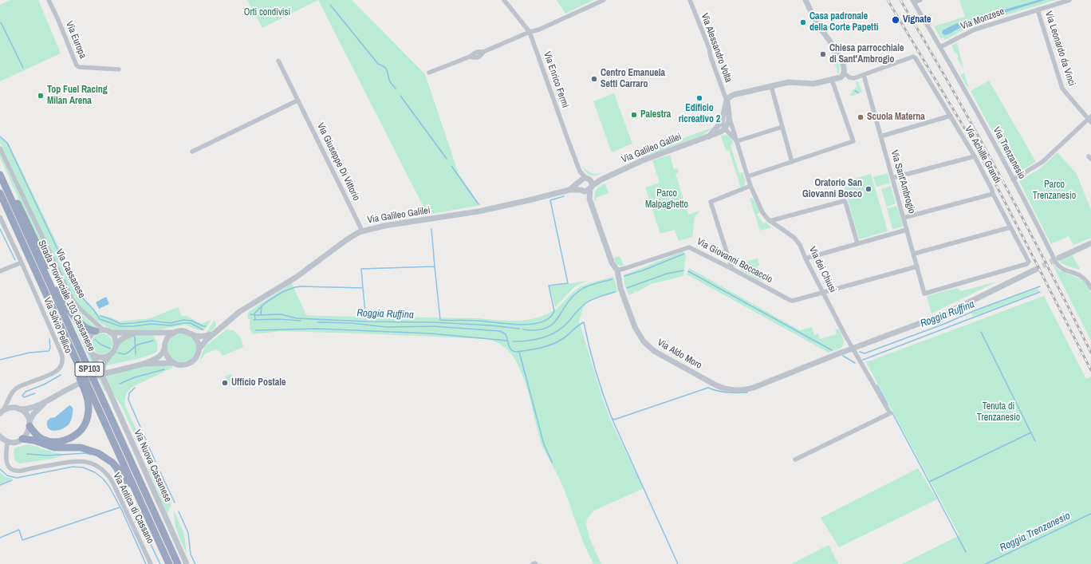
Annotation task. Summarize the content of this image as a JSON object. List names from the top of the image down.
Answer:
{
  "streets": {
    "highway": ["Strada Provinciale 103 Cassanese", "SP103"],
    "street": [
      "Via Monzese",
      "Via Europa",
      "Via Alessandro Volta",
      "Via Leonardo da Vinci",
      "Via Enrico Fermi",
      "Via Galileo Galilei",
      "Via Trenzanesio",
      "Via Achille Grandi",
      "Via Giuseppe Di Vittorio",
      "Via Sant'Ambrogio",
      "Via Giovanni Boccaccio",
      "Via dei Chiusi",
      "Via Cassanese",
      "Via Silvio Pellico",
      "Via Aldo Moro",
      "Via Nuova Cassanese",
      "Via Antica di Cassano"
    ]
  },
  "crossings": [
    ["Via Monzese", "Via Leonardo da Vinci"],
    ["Via Monzese", "Via Trenzanesio"],
    ["Via Alessandro Volta", "Via dei Chiusi"],
    ["Via Galileo Galilei", "Via Giuseppe Di Vittorio"],
    ["Via Galileo Galilei", "Via dei Chiusi"],
    ["Via Galileo Galilei", "Via Aldo Moro"],
    ["Via Achille Grandi", "Via Sant'Ambrogio"],
    ["Via Sant'Ambrogio", "Via Giovanni Boccaccio"],
    ["Via Giovanni Boccaccio", "Via dei Chiusi"],
    ["Via Giovanni Boccaccio", "Via Aldo Moro"],
    ["Via dei Chiusi", "Via Aldo Moro"],
    ["Via Cassanese", "Via Nuova Cassanese"],
    ["Strada Provinciale 103 Cassanese", "SP103"]
  ],
  "water": ["Roggia Ruffina", "Roggia Trenzanesio"],
  "parks": [
    "Orti condivisi",
    "Parco Trenzanesio",
    "Parco Malpaghetto",
    "Tenuta di Trenzanesio"
  ],
  "places": [
    "Vignate",
    "Casa padronale della Corte Papetti",
    "Chiesa parrocchiale di Sant'Ambrogio",
    "Centro Emanuela Setti Carraro",
    "Top Fuel Racing Milan Arena",
    "Edificio ricreativo 2",
    "Palestra",
    "Scuola Materna",
    "Oratorio San Giovanni Bosco",
    "Ufficio Postale"
  ]
}
